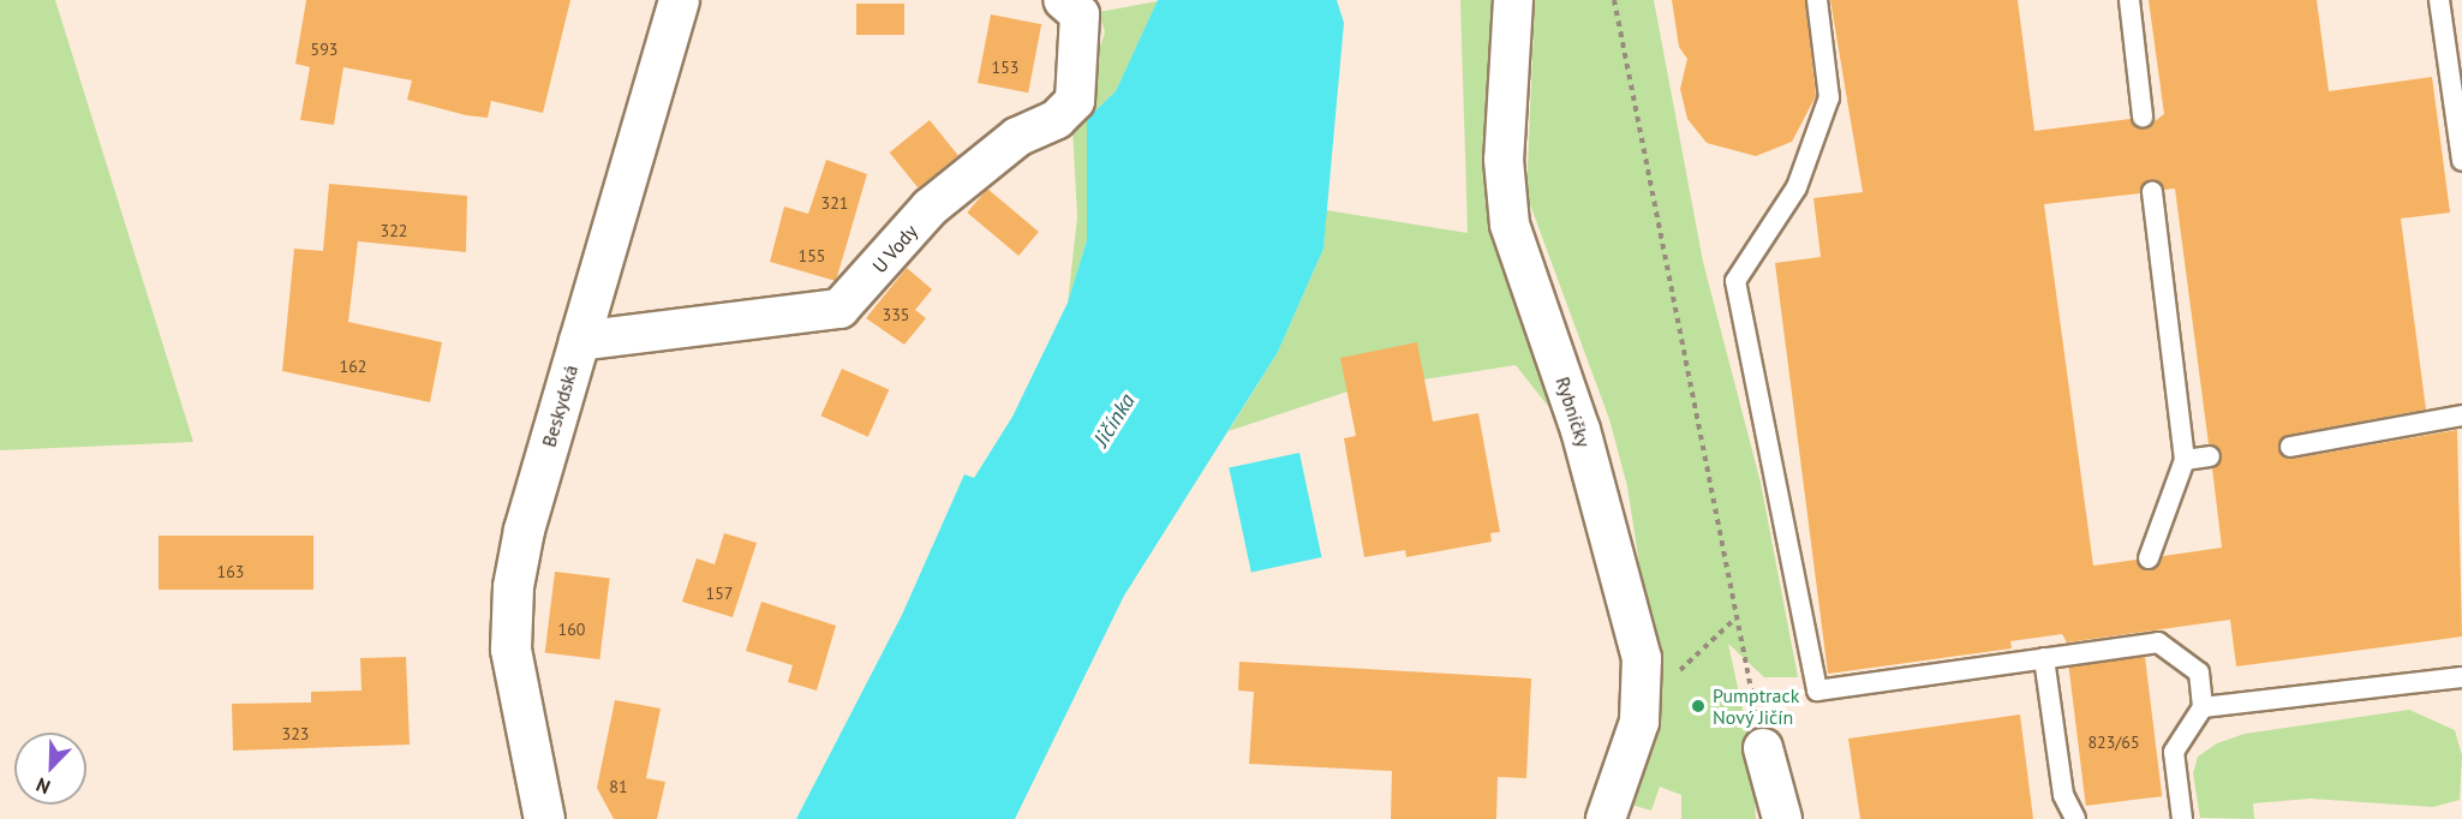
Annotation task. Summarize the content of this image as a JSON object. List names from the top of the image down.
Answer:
{
  "streets": {
    "street": ["U Vody", "Beskydská", "Rybníčky"]
  },
  "crossings": [
    ["U Vody", "Beskydská"]
  ],
  "water": ["Jičínka"],
  "places": ["Pumptrack Nový Jičín"],
  "house_numbers": [
    "593",
    "153",
    "321",
    "322",
    "155",
    "335",
    "162",
    "163",
    "157",
    "160",
    "323",
    "823/65",
    "81"
  ],
  "north": "bottom left"
}
